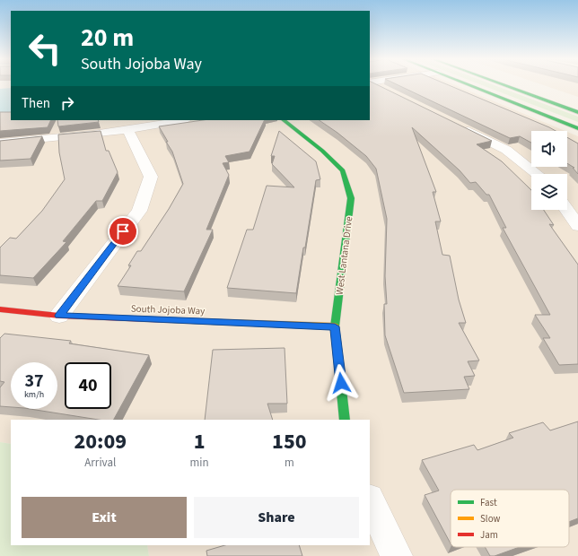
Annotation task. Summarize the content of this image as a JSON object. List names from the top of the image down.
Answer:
{
  "streets": {
    "street": ["West Lantana Drive", "South Jojoba Way"]
  },
  "crossings": [
    ["West Lantana Drive", "South Jojoba Way"]
  ],
  "legend": ["Fast", "Slow", "Jam"],
  "page": {
    "turn": ["20 m", "South Jojoba Way"],
    "then": "Then",
    "speed": "37 km/h",
    "limit": "40",
    "eta": [
      "20:09",
      "Arrival",
      "1",
      "min",
      "150",
      "m"
    ],
    "buttons": ["Exit", "Share"]
  }
}
